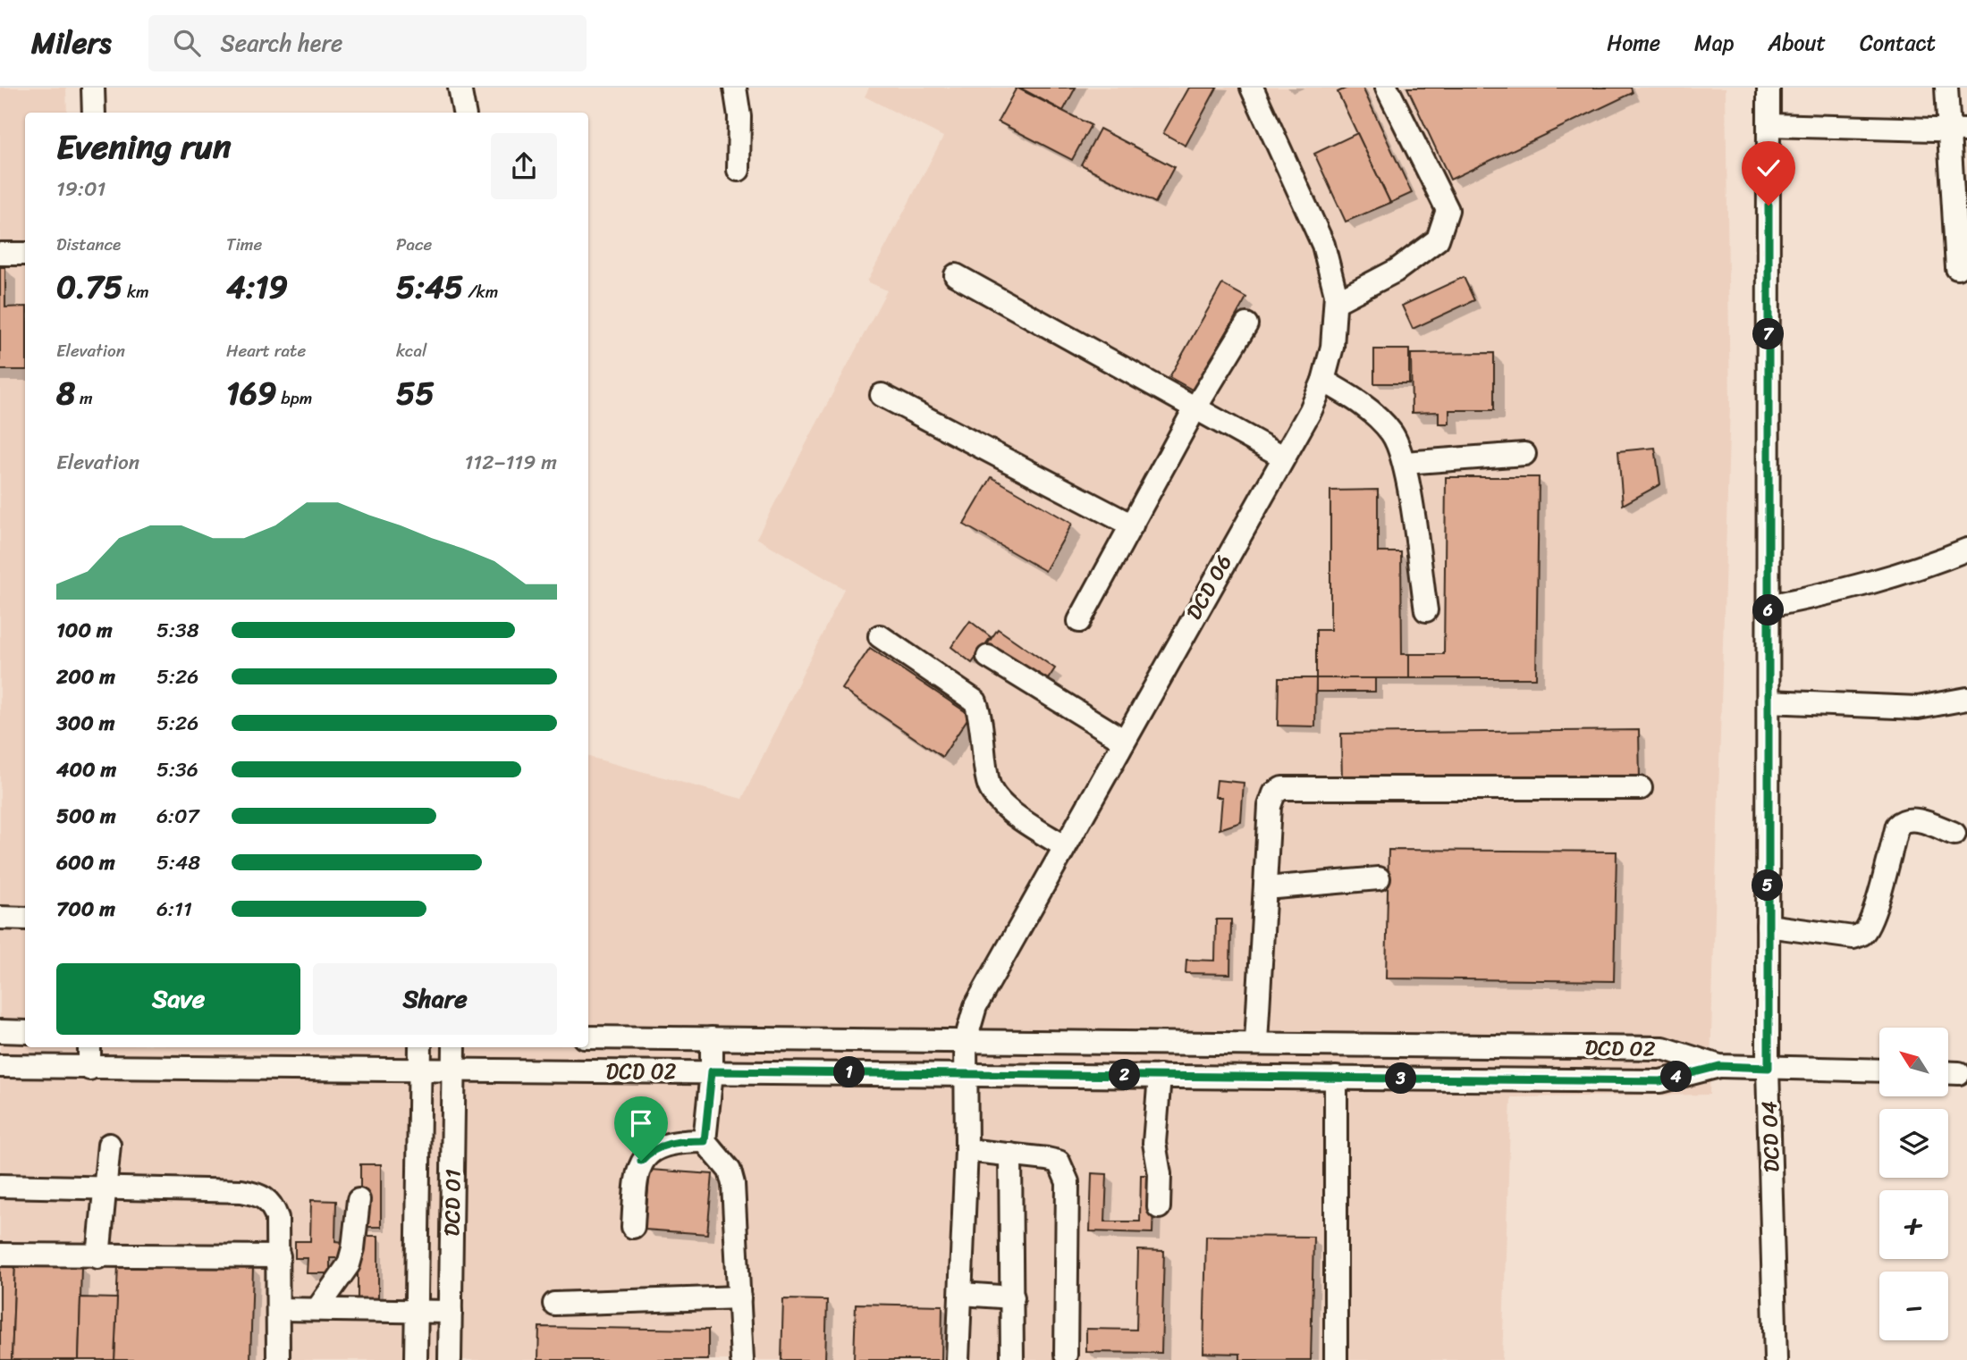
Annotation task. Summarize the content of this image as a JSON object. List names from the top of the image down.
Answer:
{
  "streets": {
    "street": [
      "DCD 06",
      "DCD 02",
      "DCD 04",
      "DCD 01"
    ]
  },
  "crossings": [
    ["DCD 06", "DCD 02"],
    ["DCD 02", "DCD 01"]
  ],
  "north": "top left",
  "page": {
    "header": "Milers",
    "search": "Search here",
    "nav": [
      "Home",
      "Map",
      "About",
      "Contact"
    ],
    "heading": ["Evening run", "19:01"],
    "stats": [
      ["Distance", "0.75 km"],
      ["Time", "4:19"],
      ["Pace", "5:45 /km"],
      ["Elevation", "8 m"],
      ["Heart rate", "169 bpm"],
      ["kcal", "55"]
    ],
    "pins": [
      "7",
      "6",
      "5",
      "1",
      "2",
      "4",
      "3"
    ],
    "chart": ["Elevation", "112–119 m"],
    "list": [
      {
        "name": "100 m",
        "note": "5:38"
      },
      {
        "name": "200 m",
        "note": "5:26"
      },
      {
        "name": "300 m",
        "note": "5:26"
      },
      {
        "name": "400 m",
        "note": "5:36"
      },
      {
        "name": "500 m",
        "note": "6:07"
      },
      {
        "name": "600 m",
        "note": "5:48"
      },
      {
        "name": "700 m",
        "note": "6:11"
      }
    ],
    "buttons": ["Save", "Share"],
    "map_buttons": ["+", "−"]
  }
}
